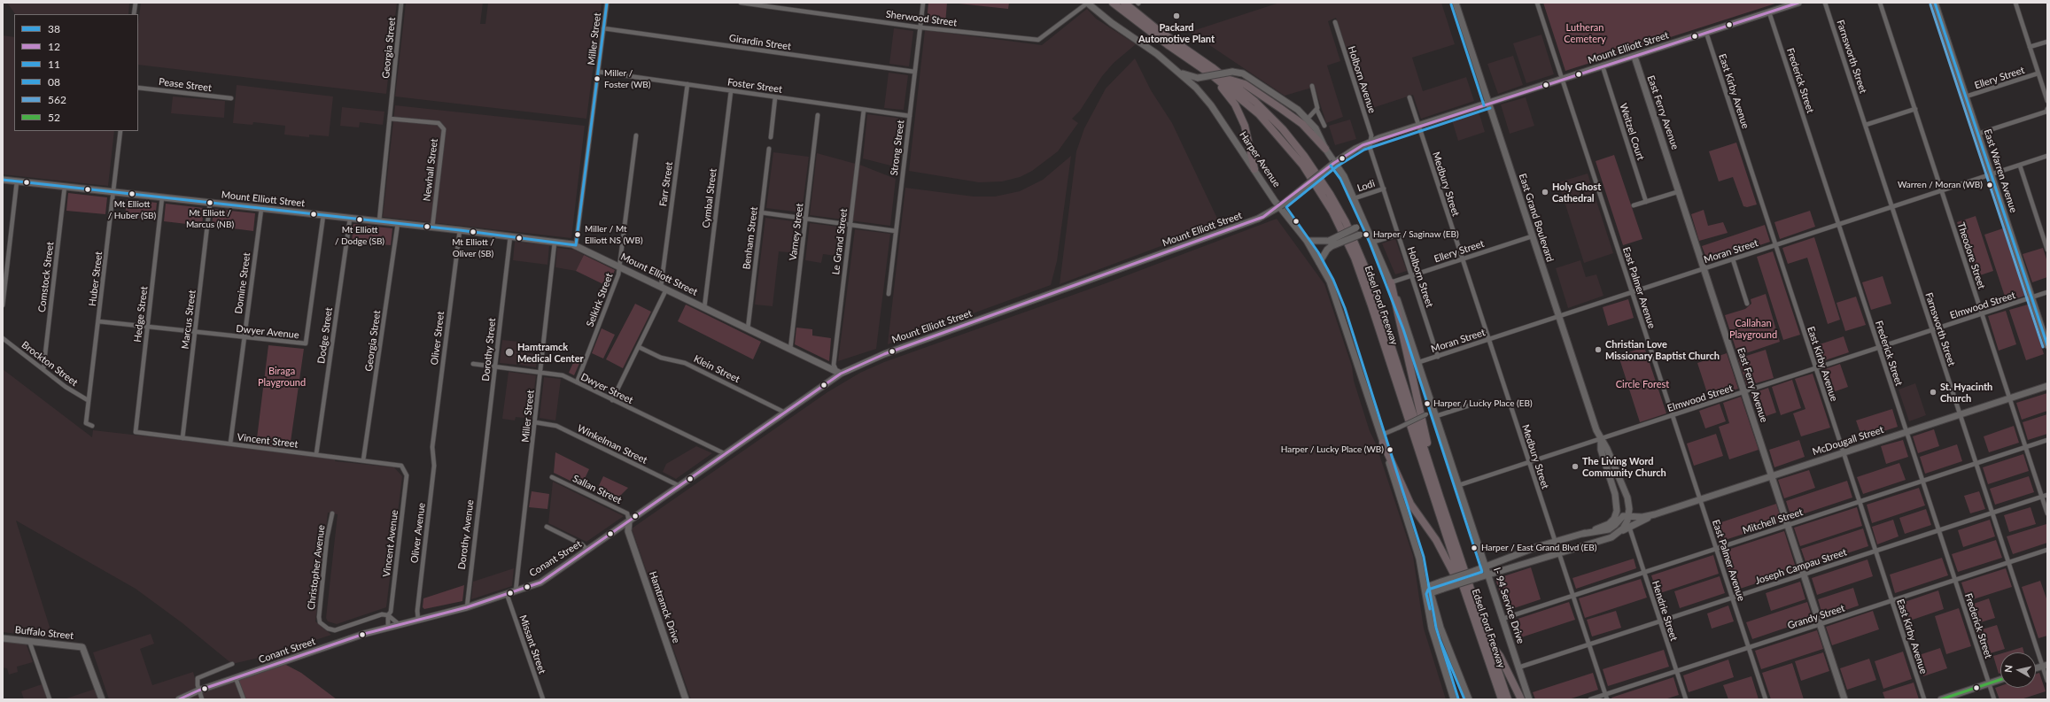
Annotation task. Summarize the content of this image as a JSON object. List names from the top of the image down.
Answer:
{
  "streets": {
    "highway": ["Edsel Ford Freeway"],
    "main road": [
      "Mount Elliott Street",
      "East Ferry Avenue",
      "Harper Avenue",
      "East Warren Avenue",
      "East Grand Boulevard",
      "McDougall Street",
      "Conant Street",
      "I- 94 Service Drive",
      "Hamtramck Drive",
      "Buffalo Street"
    ],
    "street": [
      "Sherwood Street",
      "Miller Street",
      "Girardin Street",
      "Georgia Street",
      "Farnsworth Street",
      "Ellery Street",
      "Holborn Avenue",
      "Frederick Street",
      "Pease Street",
      "Foster Street",
      "East Kirby Avenue",
      "Weitzel Court",
      "Strong Street",
      "Newhall Street",
      "Farr Street",
      "Medbury Street",
      "Lodi",
      "Cymbal Street",
      "Varney Street",
      "Benham Street",
      "Le Grand Street",
      "Moran Street",
      "Theodore Street",
      "Comstock Street",
      "Holborn Street",
      "Huber Street",
      "Domine Street",
      "East Palmer Avenue",
      "Selkirk Street",
      "Elmwood Street",
      "Hedge Street",
      "Marcus Street",
      "Dwyer Avenue",
      "Dodge Street",
      "Oliver Street",
      "Dorothy Street",
      "Brockton Street",
      "Klein Street",
      "Dwyer Street",
      "Vincent Street",
      "Winkelman Street",
      "Sallan Street",
      "Mitchell Street",
      "Oliver Avenue",
      "Dorothy Avenue",
      "Vincent Avenue",
      "Joseph Campau Street",
      "Christopher Avenue",
      "Hendrie Street",
      "Grandy Street",
      "Missant Street"
    ]
  },
  "crossings": [
    ["Sherwood Street", "Strong Street"],
    ["Sherwood Street", "Harper Avenue"],
    ["Miller Street", "Girardin Street"],
    ["Miller Street", "Mount Elliott Street"],
    ["Miller Street", "Foster Street"],
    ["Miller Street", "Dwyer Street"],
    ["Miller Street", "Winkelman Street"],
    ["Miller Street", "Conant Street"],
    ["Girardin Street", "Strong Street"],
    ["Georgia Street", "Mount Elliott Street"],
    ["Georgia Street", "Newhall Street"],
    ["Georgia Street", "Vincent Street"],
    ["Mount Elliott Street", "Holborn Avenue"],
    ["Mount Elliott Street", "Frederick Street"],
    ["Mount Elliott Street", "East Kirby Avenue"],
    ["Mount Elliott Street", "East Ferry Avenue"],
    ["Mount Elliott Street", "Weitzel Court"],
    ["Mount Elliott Street", "Harper Avenue"],
    ["Mount Elliott Street", "Newhall Street"],
    ["Mount Elliott Street", "Farr Street"],
    ["Mount Elliott Street", "Medbury Street"],
    ["Mount Elliott Street", "Cymbal Street"],
    ["Mount Elliott Street", "East Grand Boulevard"],
    ["Mount Elliott Street", "Varney Street"],
    ["Mount Elliott Street", "Benham Street"],
    ["Mount Elliott Street", "Le Grand Street"],
    ["Mount Elliott Street", "Comstock Street"],
    ["Mount Elliott Street", "Holborn Street"],
    ["Mount Elliott Street", "Huber Street"],
    ["Mount Elliott Street", "Domine Street"],
    ["Mount Elliott Street", "East Palmer Avenue"],
    ["Mount Elliott Street", "Selkirk Street"],
    ["Mount Elliott Street", "Hedge Street"],
    ["Mount Elliott Street", "Marcus Street"],
    ["Mount Elliott Street", "Dwyer Avenue"],
    ["Mount Elliott Street", "Dodge Street"],
    ["Mount Elliott Street", "Oliver Street"],
    ["Mount Elliott Street", "Dorothy Street"],
    ["Mount Elliott Street", "Conant Street"],
    ["Farnsworth Street", "Moran Street"],
    ["Farnsworth Street", "Elmwood Street"],
    ["Farnsworth Street", "McDougall Street"],
    ["Farnsworth Street", "Mitchell Street"],
    ["Farnsworth Street", "Joseph Campau Street"],
    ["Farnsworth Street", "Grandy Street"],
    ["Ellery Street", "East Warren Avenue"],
    ["Ellery Street", "Medbury Street"],
    ["Ellery Street", "East Grand Boulevard"],
    ["Ellery Street", "Holborn Street"],
    ["Holborn Avenue", "Holborn Street"],
    ["Frederick Street", "Moran Street"],
    ["Frederick Street", "Elmwood Street"],
    ["Frederick Street", "McDougall Street"],
    ["Frederick Street", "Mitchell Street"],
    ["Frederick Street", "Joseph Campau Street"],
    ["Frederick Street", "Grandy Street"],
    ["Foster Street", "Strong Street"],
    ["Foster Street", "Farr Street"],
    ["Foster Street", "Cymbal Street"],
    ["Foster Street", "Le Grand Street"],
    ["East Kirby Avenue", "Moran Street"],
    ["East Kirby Avenue", "Elmwood Street"],
    ["East Kirby Avenue", "McDougall Street"],
    ["East Kirby Avenue", "Mitchell Street"],
    ["East Kirby Avenue", "Joseph Campau Street"],
    ["East Kirby Avenue", "Grandy Street"],
    ["East Ferry Avenue", "Moran Street"],
    ["East Ferry Avenue", "Elmwood Street"],
    ["East Ferry Avenue", "McDougall Street"],
    ["East Ferry Avenue", "Mitchell Street"],
    ["East Ferry Avenue", "Joseph Campau Street"],
    ["East Ferry Avenue", "Grandy Street"],
    ["Harper Avenue", "Lodi"],
    ["Harper Avenue", "East Grand Boulevard"],
    ["East Warren Avenue", "Moran Street"],
    ["East Warren Avenue", "Elmwood Street"],
    ["Farr Street", "Klein Street"],
    ["Farr Street", "Dwyer Street"],
    ["Medbury Street", "East Grand Boulevard"],
    ["Medbury Street", "Moran Street"],
    ["Medbury Street", "Elmwood Street"],
    ["Medbury Street", "Mitchell Street"],
    ["Medbury Street", "Joseph Campau Street"],
    ["Medbury Street", "Grandy Street"],
    ["Lodi", "Holborn Street"],
    ["East Grand Boulevard", "Moran Street"],
    ["East Grand Boulevard", "Elmwood Street"],
    ["East Grand Boulevard", "McDougall Street"],
    ["East Grand Boulevard", "I- 94 Service Drive"],
    ["Le Grand Street", "Conant Street"],
    ["Moran Street", "Theodore Street"],
    ["Moran Street", "Holborn Street"],
    ["Moran Street", "East Palmer Avenue"],
    ["Theodore Street", "Elmwood Street"],
    ["Theodore Street", "McDougall Street"],
    ["Theodore Street", "Mitchell Street"],
    ["Theodore Street", "Joseph Campau Street"],
    ["Comstock Street", "Brockton Street"],
    ["Huber Street", "Dwyer Avenue"],
    ["Huber Street", "Brockton Street"],
    ["Domine Street", "Dwyer Avenue"],
    ["Domine Street", "Vincent Street"],
    ["East Palmer Avenue", "Elmwood Street"],
    ["East Palmer Avenue", "McDougall Street"],
    ["East Palmer Avenue", "Mitchell Street"],
    ["East Palmer Avenue", "Joseph Campau Street"],
    ["East Palmer Avenue", "Grandy Street"],
    ["Selkirk Street", "Dwyer Street"],
    ["Elmwood Street", "I- 94 Service Drive"],
    ["Hedge Street", "Dwyer Avenue"],
    ["Hedge Street", "Vincent Street"],
    ["Marcus Street", "Dwyer Avenue"],
    ["Marcus Street", "Vincent Street"],
    ["Dodge Street", "Vincent Street"],
    ["Oliver Street", "Oliver Avenue"],
    ["Dorothy Street", "Dwyer Street"],
    ["Dorothy Street", "Dorothy Avenue"],
    ["Klein Street", "Conant Street"],
    ["Dwyer Street", "Conant Street"],
    ["Vincent Street", "Vincent Avenue"],
    ["McDougall Street", "Hendrie Street"],
    ["Winkelman Street", "Conant Street"],
    ["Sallan Street", "Conant Street"],
    ["Sallan Street", "Hamtramck Drive"],
    ["Mitchell Street", "I- 94 Service Drive"],
    ["Mitchell Street", "Hendrie Street"],
    ["Oliver Avenue", "Conant Street"],
    ["Dorothy Avenue", "Conant Street"],
    ["Vincent Avenue", "Conant Street"],
    ["Vincent Avenue", "Christopher Avenue"],
    ["Conant Street", "Hamtramck Drive"],
    ["Conant Street", "Missant Street"],
    ["Joseph Campau Street", "I- 94 Service Drive"],
    ["Joseph Campau Street", "Hendrie Street"],
    ["Hendrie Street", "Grandy Street"]
  ],
  "parks": [
    "Lutheran Cemetery",
    "Callahan Playground",
    "Biraga Playground",
    "Circle Forest"
  ],
  "places": [
    "Packard Automotive Plant",
    "Miller / Foster (WB)",
    "Warren / Moran (WB)",
    "Holy Ghost Cathedral",
    "Mt Elliott / Huber (SB)",
    "Mt Elliott / Marcus (NB)",
    "Mt Elliott / Dodge (SB)",
    "Mt Elliott / Oliver (SB)",
    "Miller / Mt Elliott NS (WB)",
    "Harper / Saginaw (EB)",
    "Christian Love Missionary Baptist Church",
    "Hamtramck Medical Center",
    "St. Hyacinth Church",
    "Harper / Lucky Place (EB)",
    "Harper / Lucky Place (WB)",
    "The Living Word Community Church",
    "Harper / East Grand Blvd (EB)"
  ],
  "lines": [
    "transit line 38",
    "transit line 12",
    "transit line 08",
    "transit line 11",
    "transit line 562",
    "transit line 52"
  ],
  "legend": [
    "38",
    "12",
    "11",
    "08",
    "562",
    "52"
  ],
  "north": "left"
}
